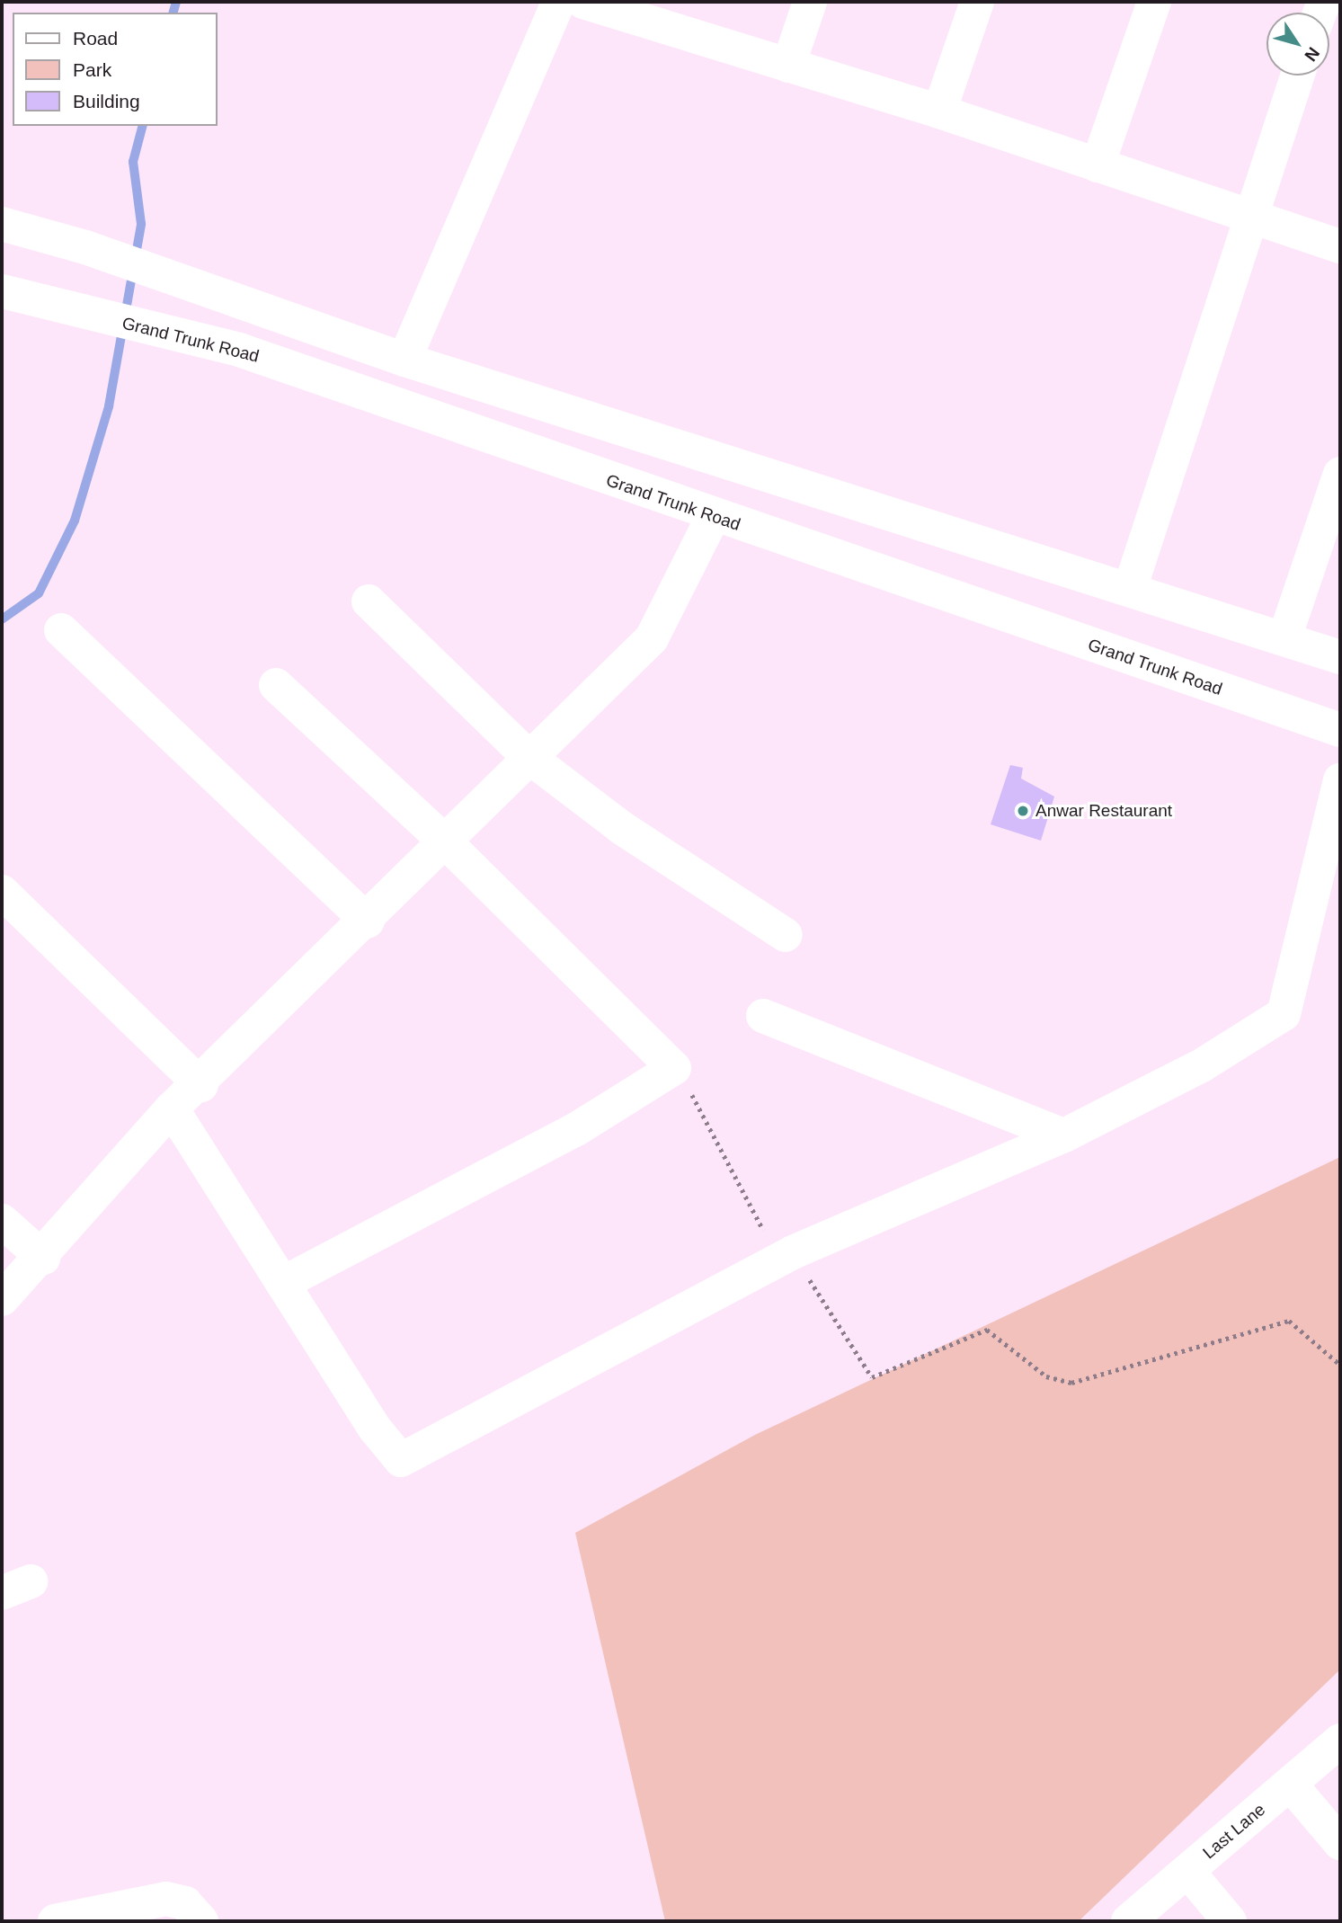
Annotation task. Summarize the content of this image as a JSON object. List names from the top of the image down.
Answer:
{
  "streets": {
    "main road": ["Grand Trunk Road", "Last Lane"]
  },
  "places": ["Anwar Restaurant"],
  "legend": ["Road", "Park", "Building"],
  "north": "bottom right"
}
